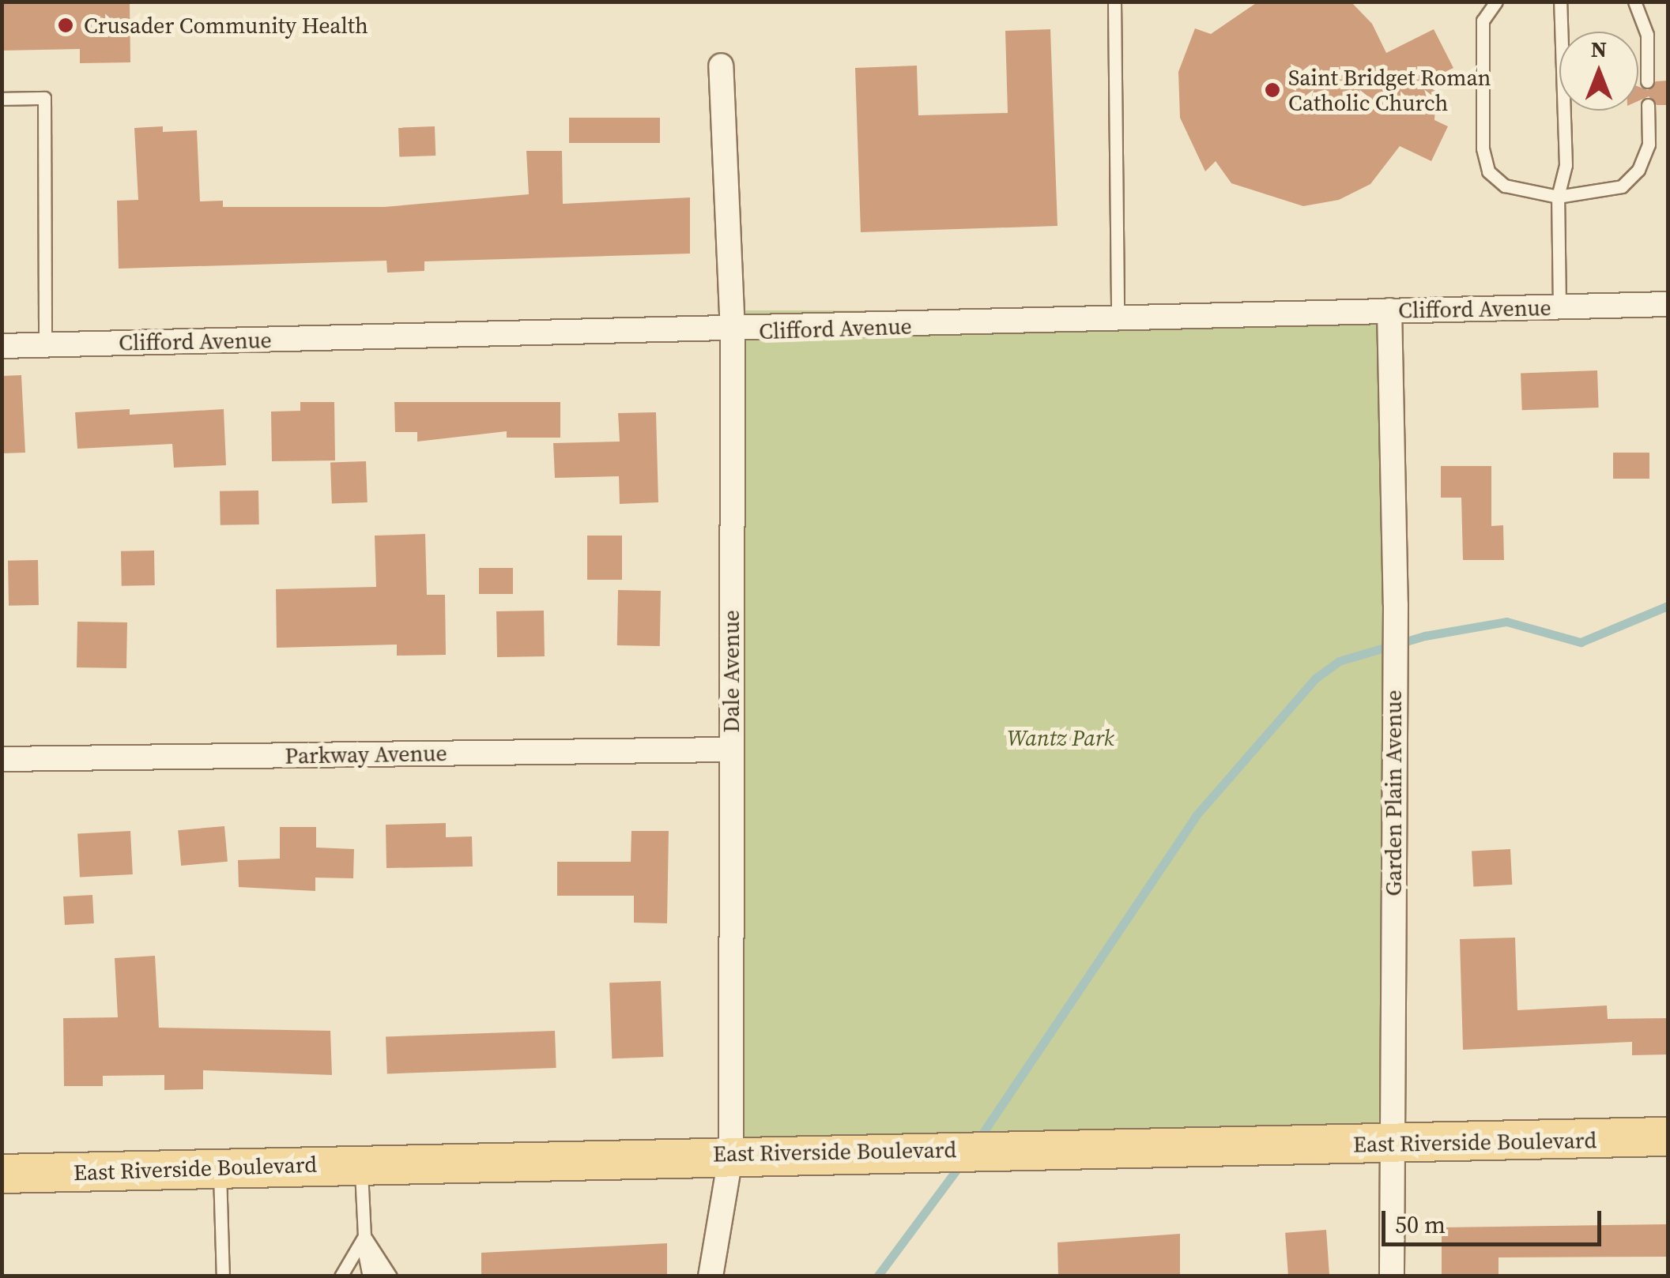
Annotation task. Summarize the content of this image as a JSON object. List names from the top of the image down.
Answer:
{
  "streets": {
    "main road": ["East Riverside Boulevard"],
    "street": [
      "Clifford Avenue",
      "Dale Avenue",
      "Parkway Avenue",
      "Garden Plain Avenue"
    ]
  },
  "crossings": [
    ["Clifford Avenue", "Dale Avenue"],
    ["Clifford Avenue", "Garden Plain Avenue"],
    ["Dale Avenue", "Parkway Avenue"],
    ["Dale Avenue", "East Riverside Boulevard"],
    ["Garden Plain Avenue", "East Riverside Boulevard"]
  ],
  "parks": ["Wantz Park"],
  "places": ["Crusader Community Health", "Saint Bridget Roman Catholic Church"],
  "scale_bar": "50 m",
  "north": "top"
}
